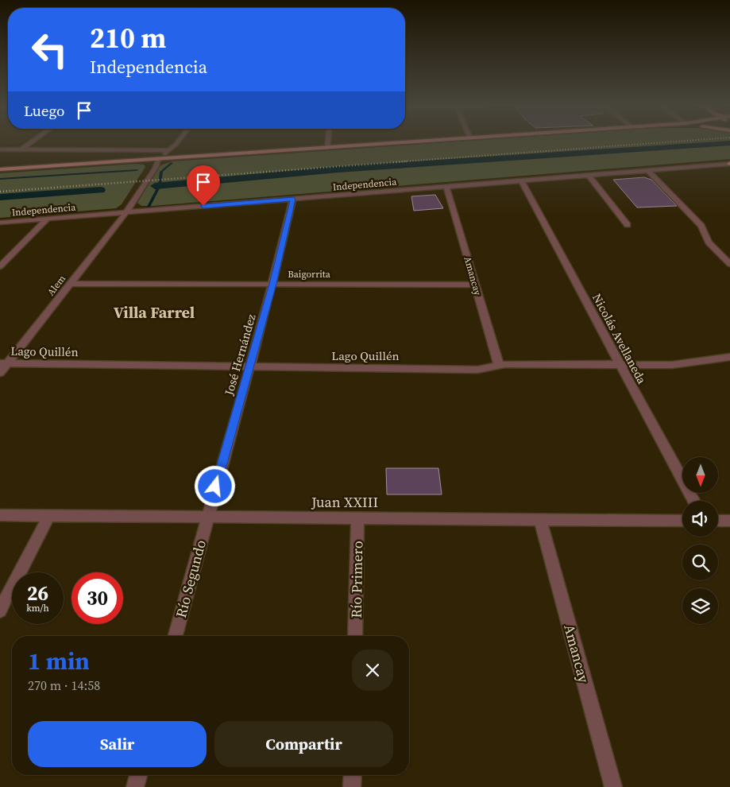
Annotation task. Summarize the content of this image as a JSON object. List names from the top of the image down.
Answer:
{
  "streets": {
    "street": [
      "Independencia",
      "Baigorrita",
      "Amancay",
      "Alem",
      "Nicolás Avellaneda",
      "Lago Quillén",
      "José Hernández",
      "Juan XXIII",
      "Río Segundo",
      "Río Primero"
    ]
  },
  "crossings": [
    ["Independencia", "Amancay"],
    ["Independencia", "Alem"],
    ["Independencia", "Nicolás Avellaneda"],
    ["Independencia", "José Hernández"],
    ["Baigorrita", "Amancay"],
    ["Baigorrita", "Alem"],
    ["Baigorrita", "José Hernández"],
    ["Amancay", "Lago Quillén"],
    ["Amancay", "Juan XXIII"],
    ["Alem", "Lago Quillén"],
    ["Nicolás Avellaneda", "Lago Quillén"],
    ["Lago Quillén", "José Hernández"],
    ["José Hernández", "Juan XXIII"],
    ["José Hernández", "Río Segundo"],
    ["Juan XXIII", "Río Segundo"],
    ["Juan XXIII", "Río Primero"]
  ],
  "districts": ["Villa Farrel"],
  "north": "bottom",
  "page": {
    "turn": ["210 m", "Independencia"],
    "then": "Luego",
    "speed": "26 km/h",
    "limit": "30",
    "heading": ["1 min", "270 m · 14:58"],
    "buttons": ["Salir", "Compartir"]
  }
}
